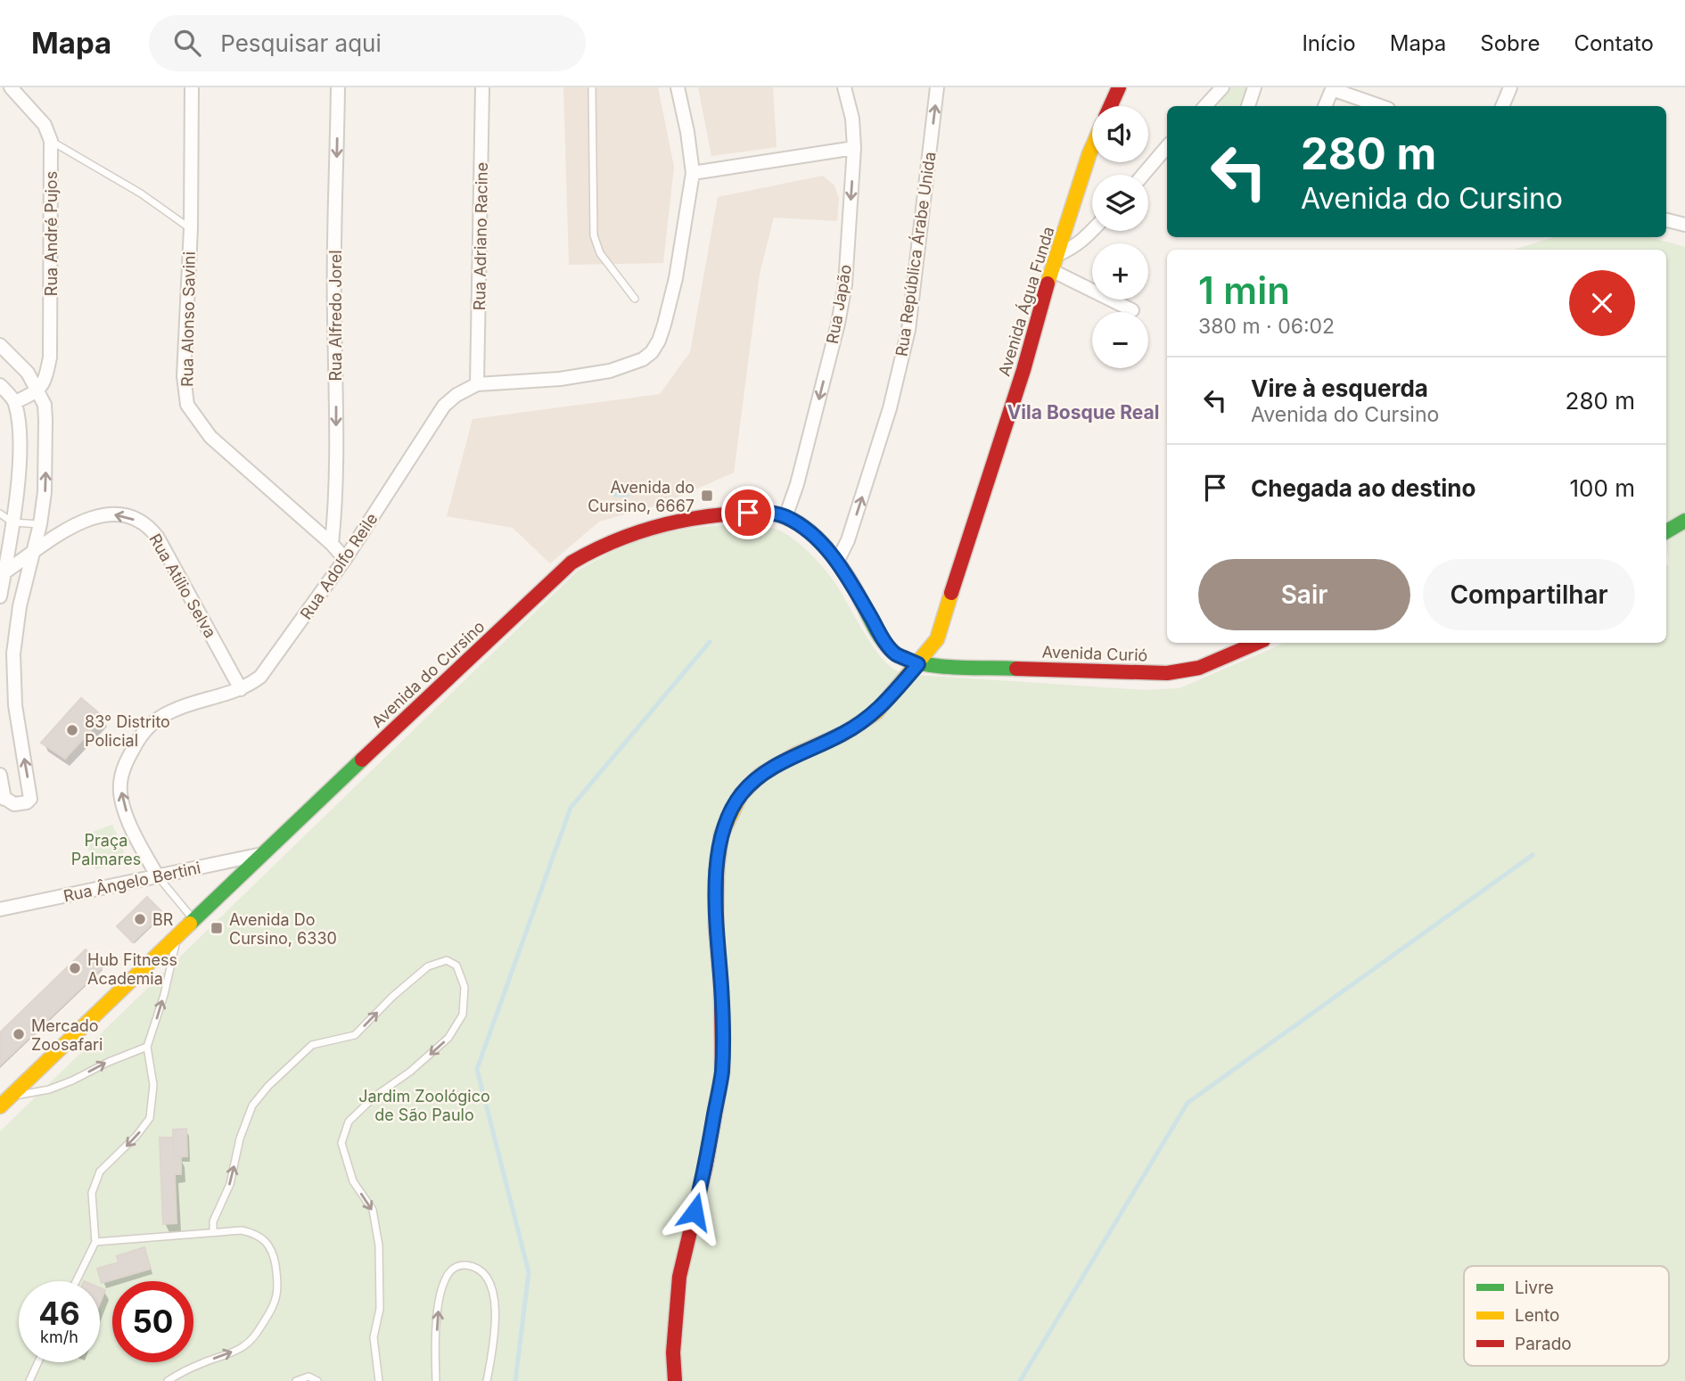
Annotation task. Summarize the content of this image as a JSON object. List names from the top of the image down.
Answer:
{
  "streets": {
    "main road": ["Avenida Água Funda", "Avenida Curió", "Avenida do Cursino"],
    "street": [
      "Rua André Pujos",
      "Rua Adriano Racine",
      "Rua República Árabe Unida",
      "Rua Japão",
      "Rua Alfredo Jorel",
      "Rua Alonso Savini",
      "Rua Adolfo Reile",
      "Rua Atílio Selva",
      "Rua Ângelo Bertini"
    ]
  },
  "crossings": [
    ["Rua Adriano Racine", "Rua Adolfo Reile"],
    ["Rua República Árabe Unida", "Avenida do Cursino"],
    ["Avenida Água Funda", "Avenida Curió"],
    ["Avenida Água Funda", "Avenida do Cursino"],
    ["Rua Japão", "Avenida do Cursino"],
    ["Rua Alfredo Jorel", "Rua Alonso Savini"],
    ["Rua Alonso Savini", "Rua Adolfo Reile"],
    ["Rua Adolfo Reile", "Rua Atílio Selva"],
    ["Rua Adolfo Reile", "Rua Ângelo Bertini"],
    ["Avenida Curió", "Avenida do Cursino"],
    ["Avenida do Cursino", "Rua Ângelo Bertini"]
  ],
  "one_way": ["Rua República Árabe Unida", "Rua Japão", "Rua Alfredo Jorel"],
  "districts": ["Vila Bosque Real"],
  "parks": ["Praça Palmares", "Jardim Zoológico de São Paulo"],
  "places": {
    "transit": ["Avenida do Cursino, 6667", "Avenida Do Cursino, 6330"],
    "other": [
      "83° Distrito Policial",
      "BR",
      "Hub Fitness Academia",
      "Mercado Zoosafari"
    ]
  },
  "legend": ["Livre", "Lento", "Parado"],
  "page": {
    "header": "Mapa",
    "search": "Pesquisar aqui",
    "nav": [
      "Início",
      "Mapa",
      "Sobre",
      "Contato"
    ],
    "map_buttons": ["+", "−"],
    "turn": ["280 m", "Avenida do Cursino"],
    "heading": ["1 min", "380 m · 06:02"],
    "list": [
      {
        "name": "Vire à esquerda",
        "note": "Avenida do Cursino",
        "value": "280 m"
      },
      {
        "name": "Chegada ao destino",
        "value": "100 m"
      }
    ],
    "buttons": ["Sair", "Compartilhar"],
    "speed": "46 km/h",
    "limit": "50"
  }
}
